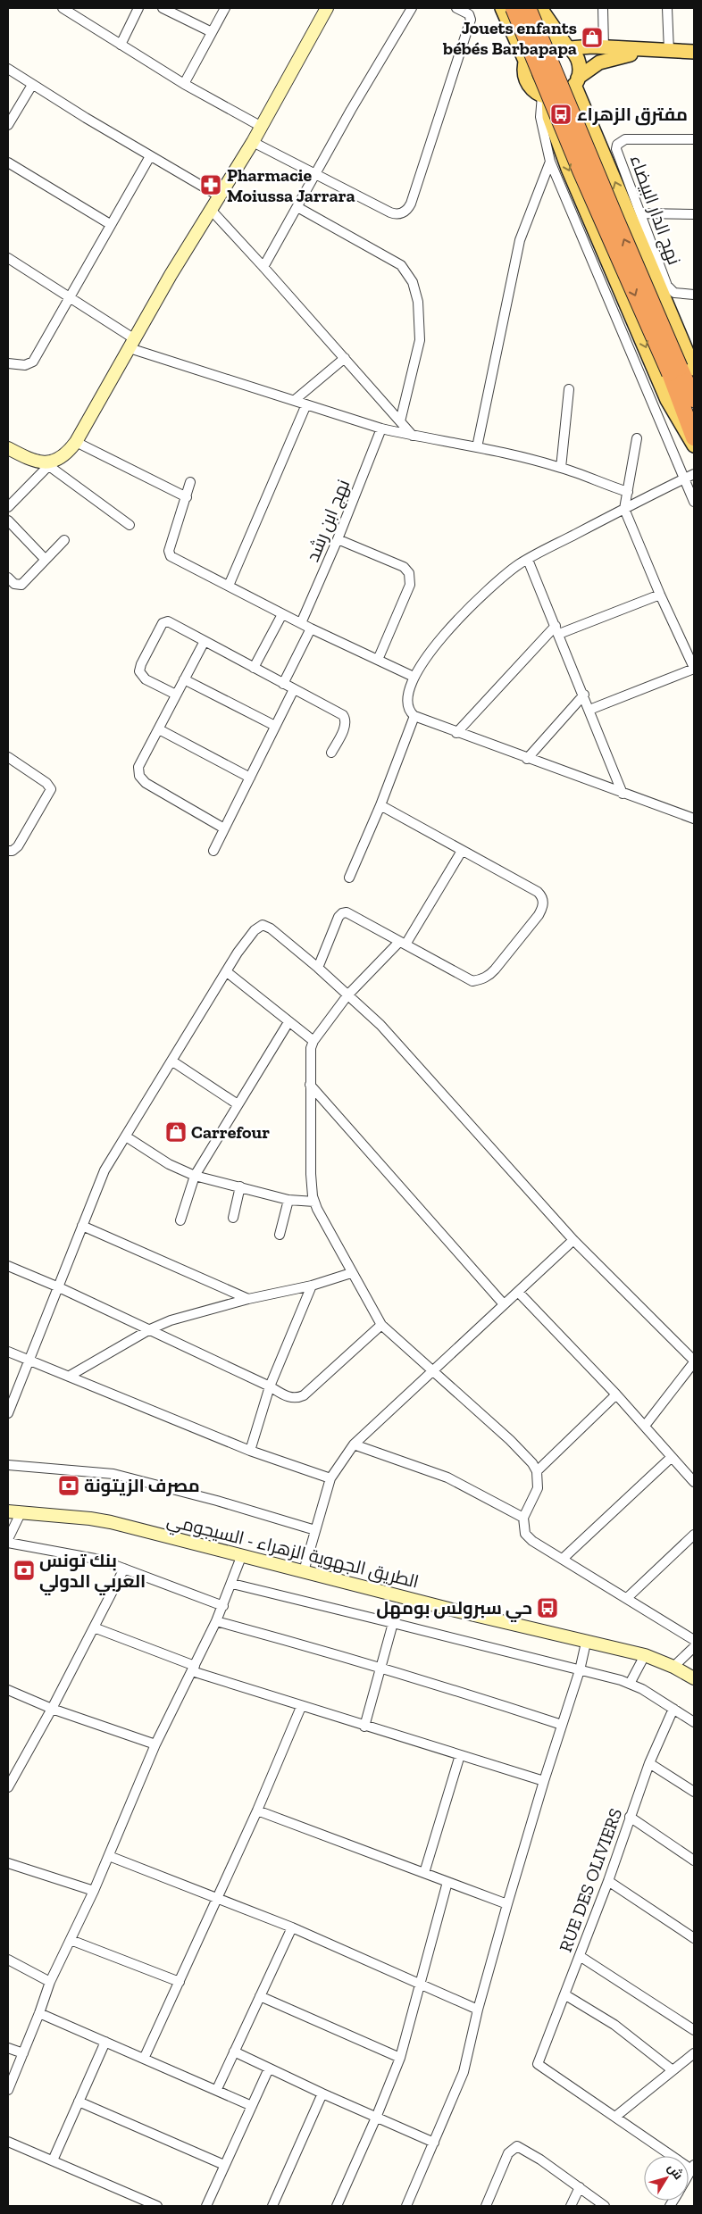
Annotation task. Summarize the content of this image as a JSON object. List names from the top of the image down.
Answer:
{
  "streets": {
    "main road": ["الطريق الجهوية الزهراء - السيجومي"],
    "street": ["نهج الدار البيضاء", "نهج ابن رشد", "RUE DES OLIVIERS"]
  },
  "places": {
    "shop": ["Jouets enfants bébés Barbapapa", "Carrefour"],
    "bus stop": ["مفترق الزهراء", "حي سبرولس بومهل"],
    "pharmacy": ["Pharmacie Moiussa Jarrara"],
    "bank": ["مصرف الزيتونة", "بنك تونس العربي الدولي"]
  },
  "north": "top right"
}
